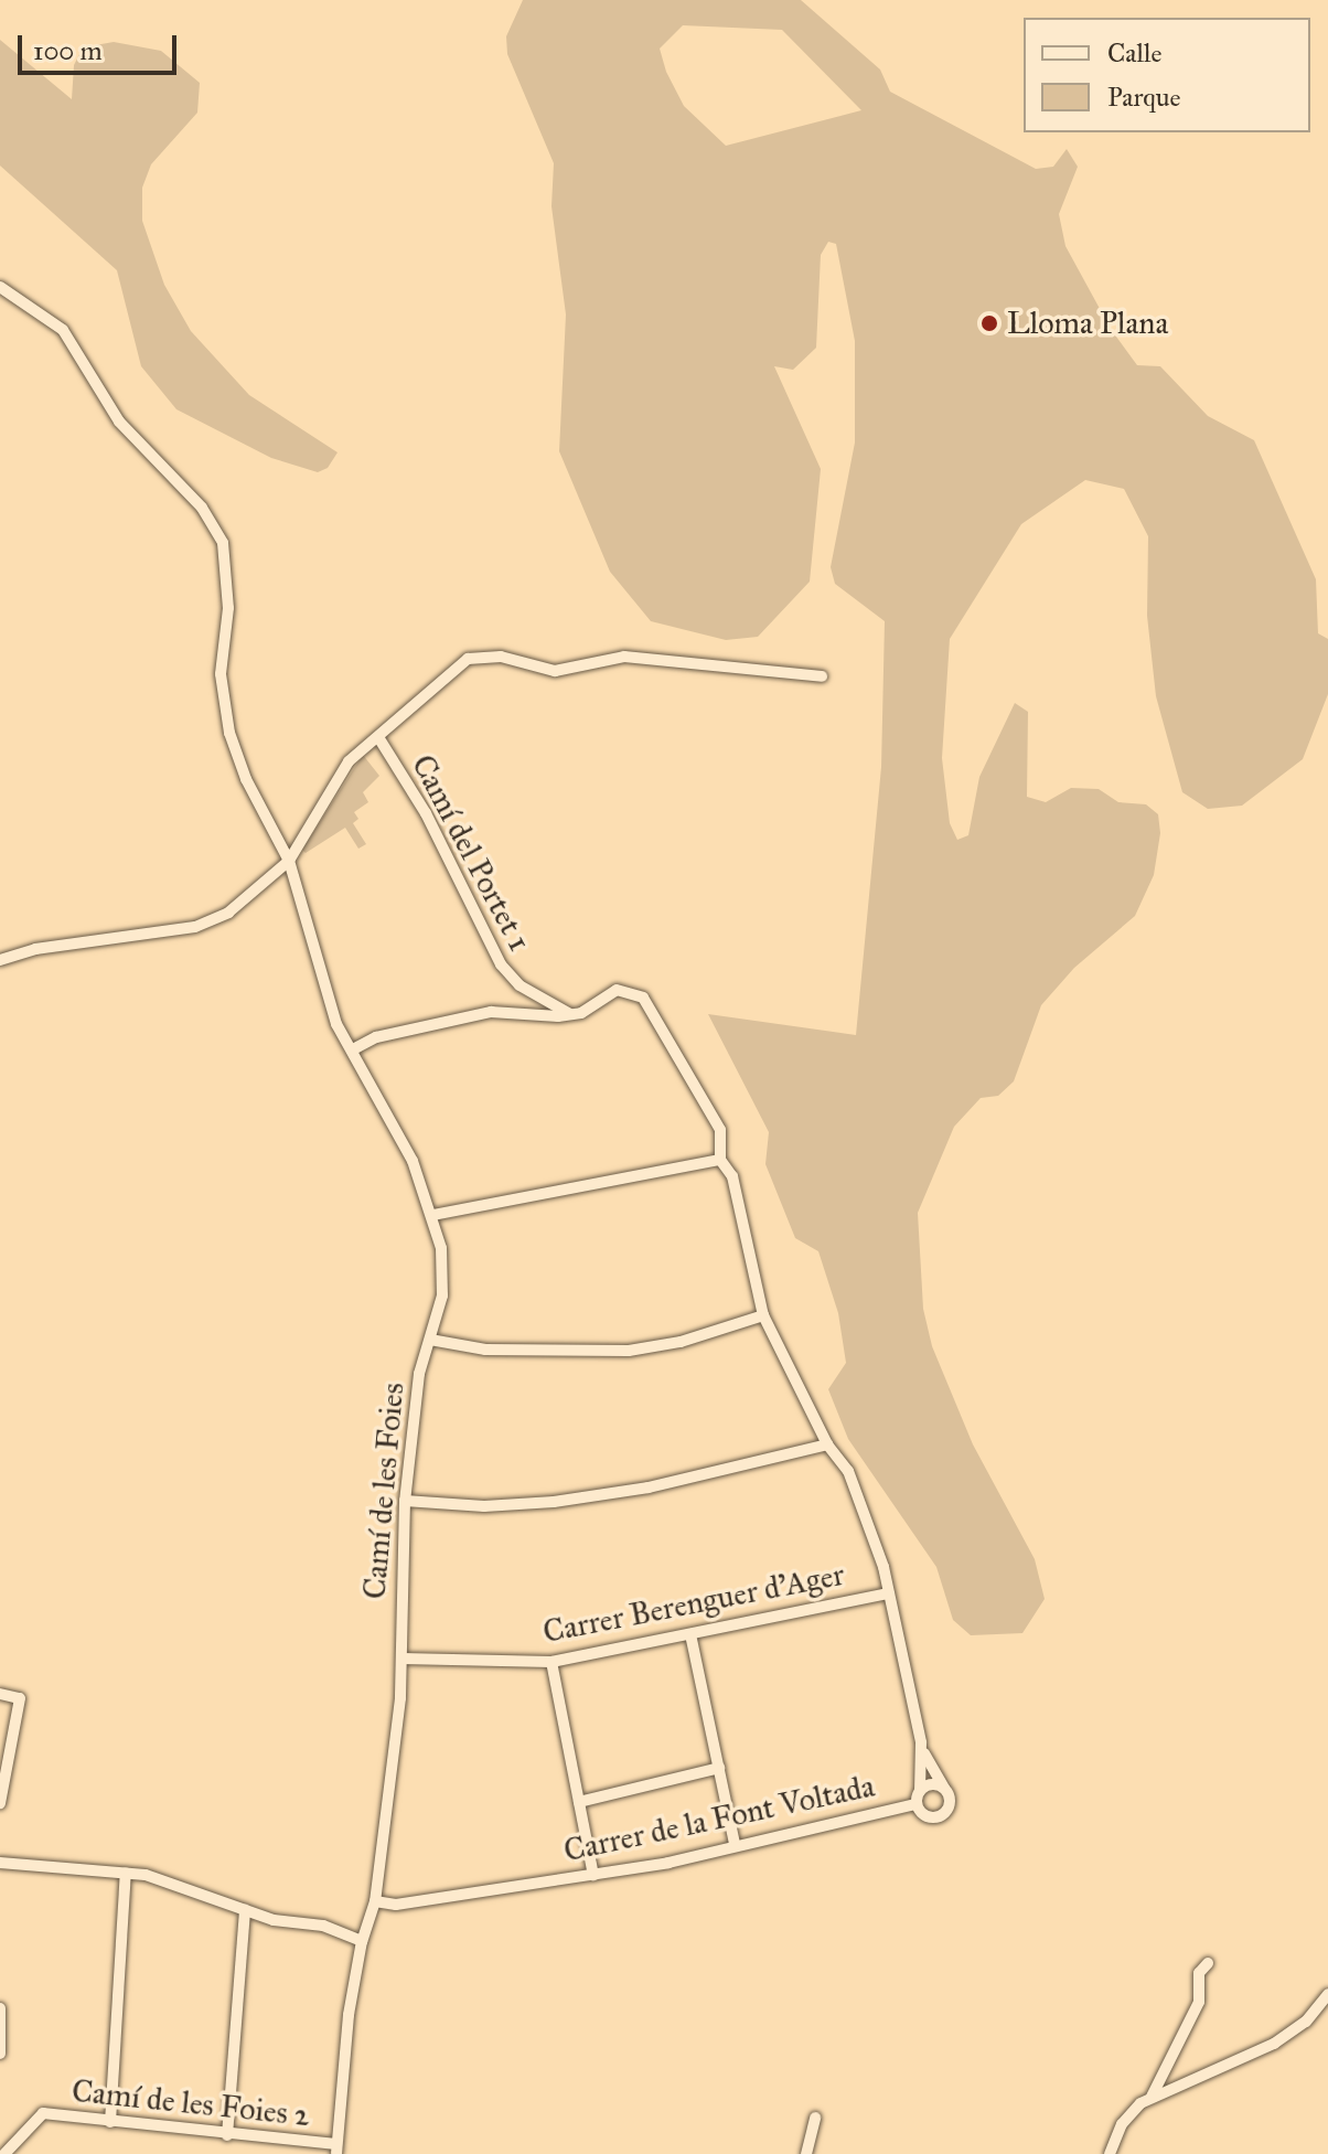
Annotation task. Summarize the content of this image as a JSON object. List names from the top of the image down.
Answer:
{
  "streets": {
    "street": [
      "Camí del Portet 1",
      "Camí de les Foies",
      "Carrer Berenguer d'Ager",
      "Carrer de la Font Voltada",
      "Camí de les Foies 2"
    ]
  },
  "crossings": [
    ["Camí de les Foies", "Carrer Berenguer d'Ager"],
    ["Camí de les Foies", "Carrer de la Font Voltada"],
    ["Camí de les Foies", "Camí de les Foies 2"]
  ],
  "places": ["Lloma Plana"],
  "legend": ["Calle", "Parque"],
  "scale_bar": "100 m"
}
